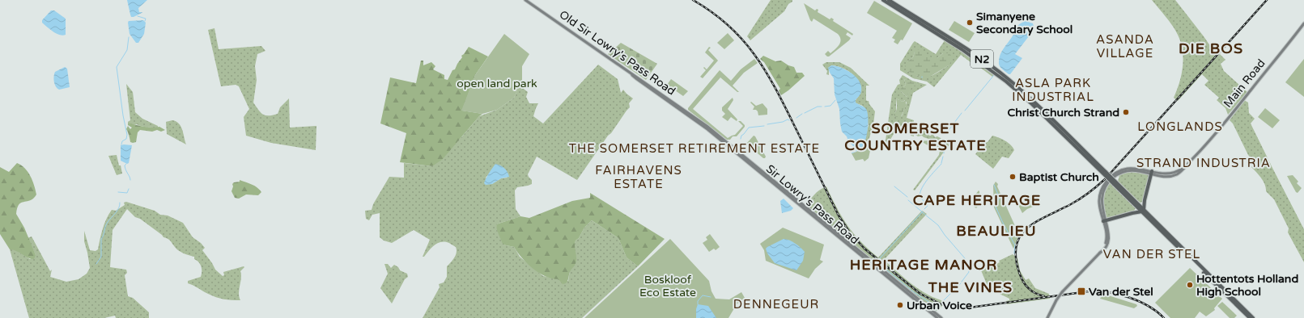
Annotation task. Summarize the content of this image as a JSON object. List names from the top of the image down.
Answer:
{
  "streets": {
    "highway": ["N2"],
    "main road": ["Old Sir Lowry's Pass Road", "Main Road", "Sir Lowry's Pass Road"]
  },
  "crossings": [
    ["Old Sir Lowry's Pass Road", "Sir Lowry's Pass Road"]
  ],
  "districts": [
    "ASANDA VILLAGE",
    "DIE BOS",
    "ASLA PARK INDUSTRIAL",
    "LONGLANDS",
    "SOMERSET COUNTRY ESTATE",
    "THE SOMERSET RETIREMENT ESTATE",
    "STRAND INDUSTRIA",
    "FAIRHAVENS ESTATE",
    "CAPE HERITAGE",
    "BEAULIEU",
    "VAN DER STEL",
    "HERITAGE MANOR",
    "THE VINES",
    "DENNEGEUR"
  ],
  "parks": ["open land park", "Boskloof Eco Estate"],
  "places": {
    "other": [
      "Simanyene Secondary School",
      "Christ Church Strand",
      "Baptist Church",
      "Hottentots Holland High School",
      "Urban Voice"
    ],
    "transit": ["Van der Stel"]
  }
}
